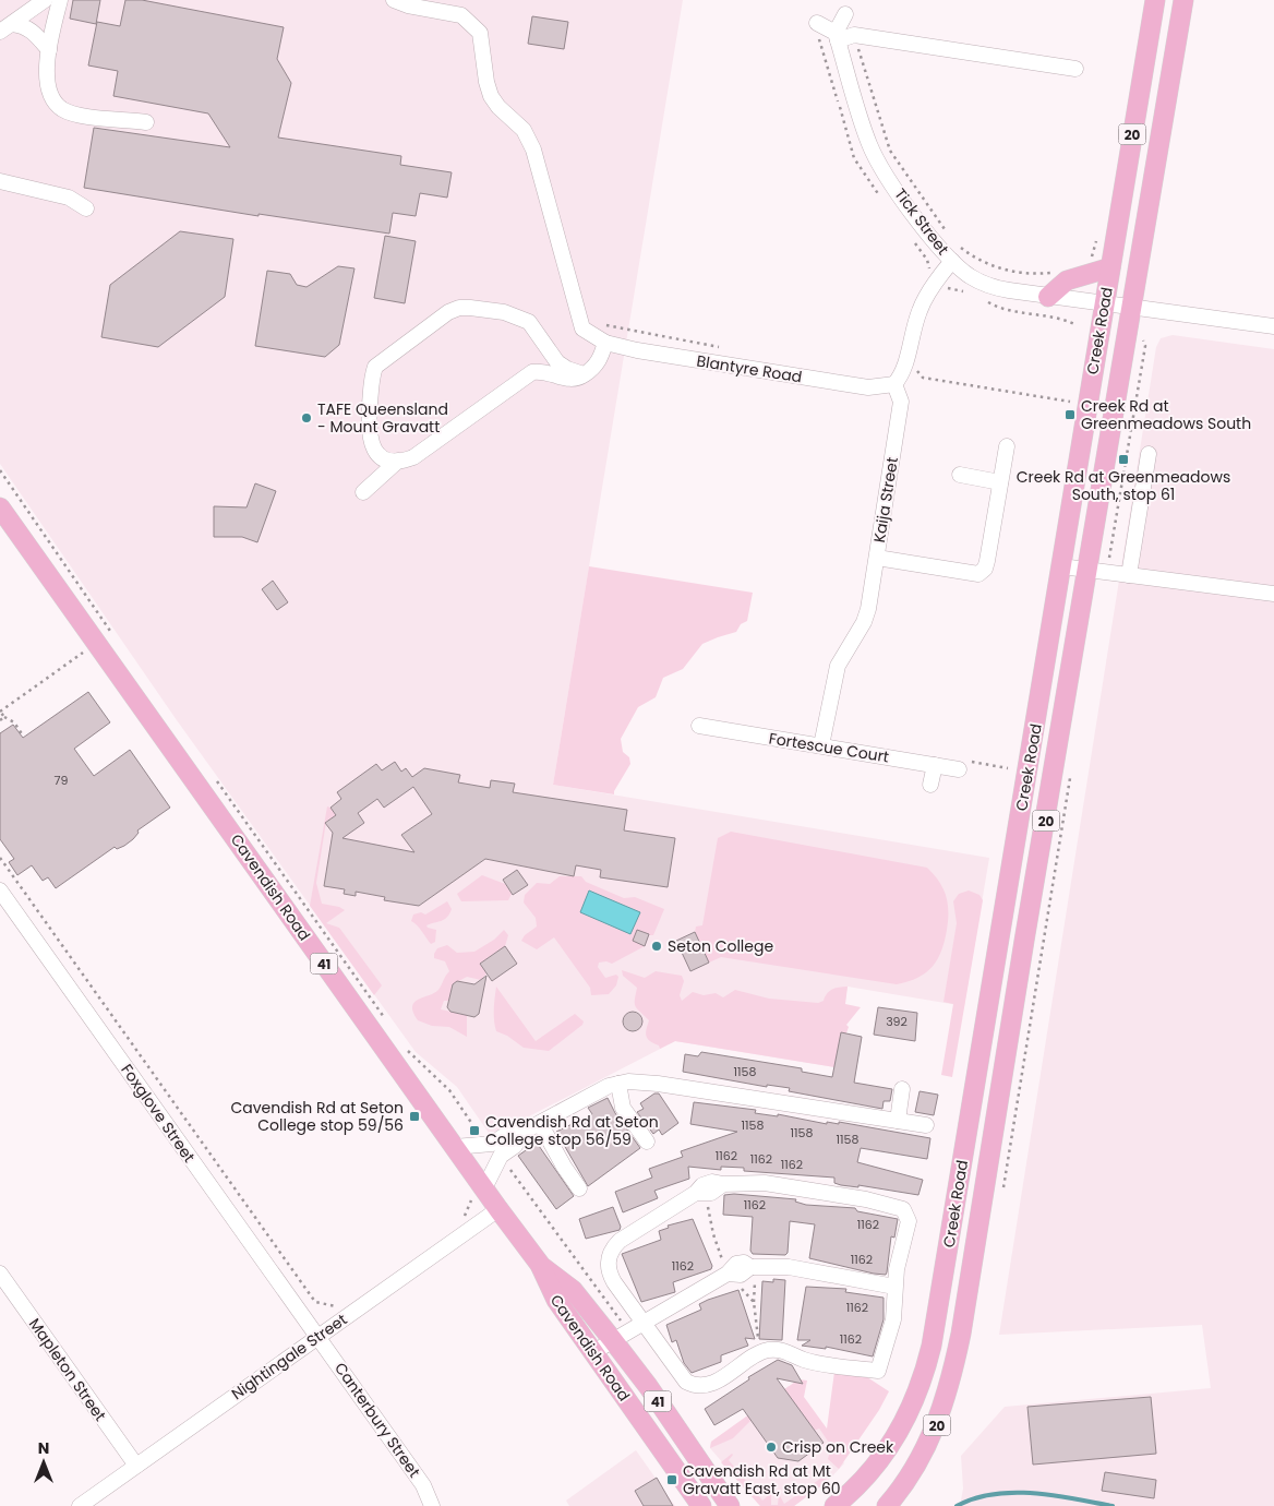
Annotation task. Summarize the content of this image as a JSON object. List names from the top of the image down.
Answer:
{
  "streets": {
    "main road": [
      "20",
      "Creek Road",
      "Cavendish Road",
      "41"
    ],
    "street": [
      "Tick Street",
      "Blantyre Road",
      "Kaija Street",
      "Fortescue Court",
      "Foxglove Street",
      "Nightingale Street",
      "Mapleton Street",
      "Canterbury Street"
    ]
  },
  "crossings": [
    ["Tick Street", "Creek Road"],
    ["Blantyre Road", "Kaija Street"],
    ["Kaija Street", "Fortescue Court"],
    ["Cavendish Road", "Nightingale Street"],
    ["Foxglove Street", "Nightingale Street"],
    ["Foxglove Street", "Canterbury Street"],
    ["Nightingale Street", "Mapleton Street"],
    ["Nightingale Street", "Canterbury Street"]
  ],
  "places": {
    "transit": [
      "Creek Rd at Greenmeadows South",
      "Creek Rd at Greenmeadows South, stop 61",
      "Cavendish Rd at Seton College stop 59/56",
      "Cavendish Rd at Seton College stop 56/59",
      "Cavendish Rd at Mt Gravatt East, stop 60"
    ],
    "other": ["TAFE Queensland - Mount Gravatt", "Seton College", "Crisp on Creek"]
  },
  "house_numbers": [
    "79",
    "392",
    "1158",
    "1158",
    "1158",
    "1158",
    "1162",
    "1162",
    "1162",
    "1162",
    "1162",
    "1162",
    "1162",
    "1162",
    "1162"
  ],
  "north": "top"
}
